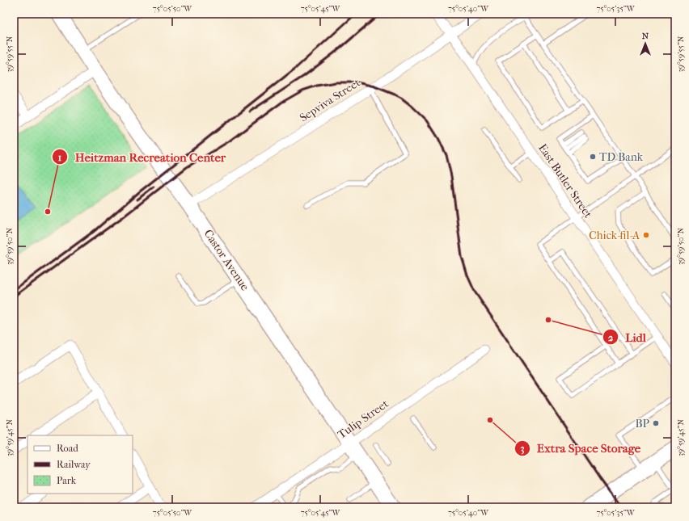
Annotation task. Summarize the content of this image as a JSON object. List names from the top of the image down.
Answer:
{
  "streets": {
    "main road": ["Castor Avenue"],
    "street": ["Sepviva Street", "East Butler Street", "Tulip Street"]
  },
  "crossings": [
    ["Sepviva Street", "East Butler Street"],
    ["Sepviva Street", "Castor Avenue"],
    ["Castor Avenue", "Tulip Street"]
  ],
  "places": [
    "TD Bank",
    "Heitzman Recreation Center",
    "Chick-fil-A",
    "Lidl",
    "Extra Space Storage",
    "BP"
  ],
  "legend": ["Road", "Railway", "Park"],
  "north": "top",
  "coordinates": [
    "75°05'50\"W",
    "75°05'45\"W",
    "75°05'40\"W",
    "75°05'35\"W",
    "39°59'55\"N",
    "39°59'50\"N",
    "39°59'45\"N"
  ]
}
